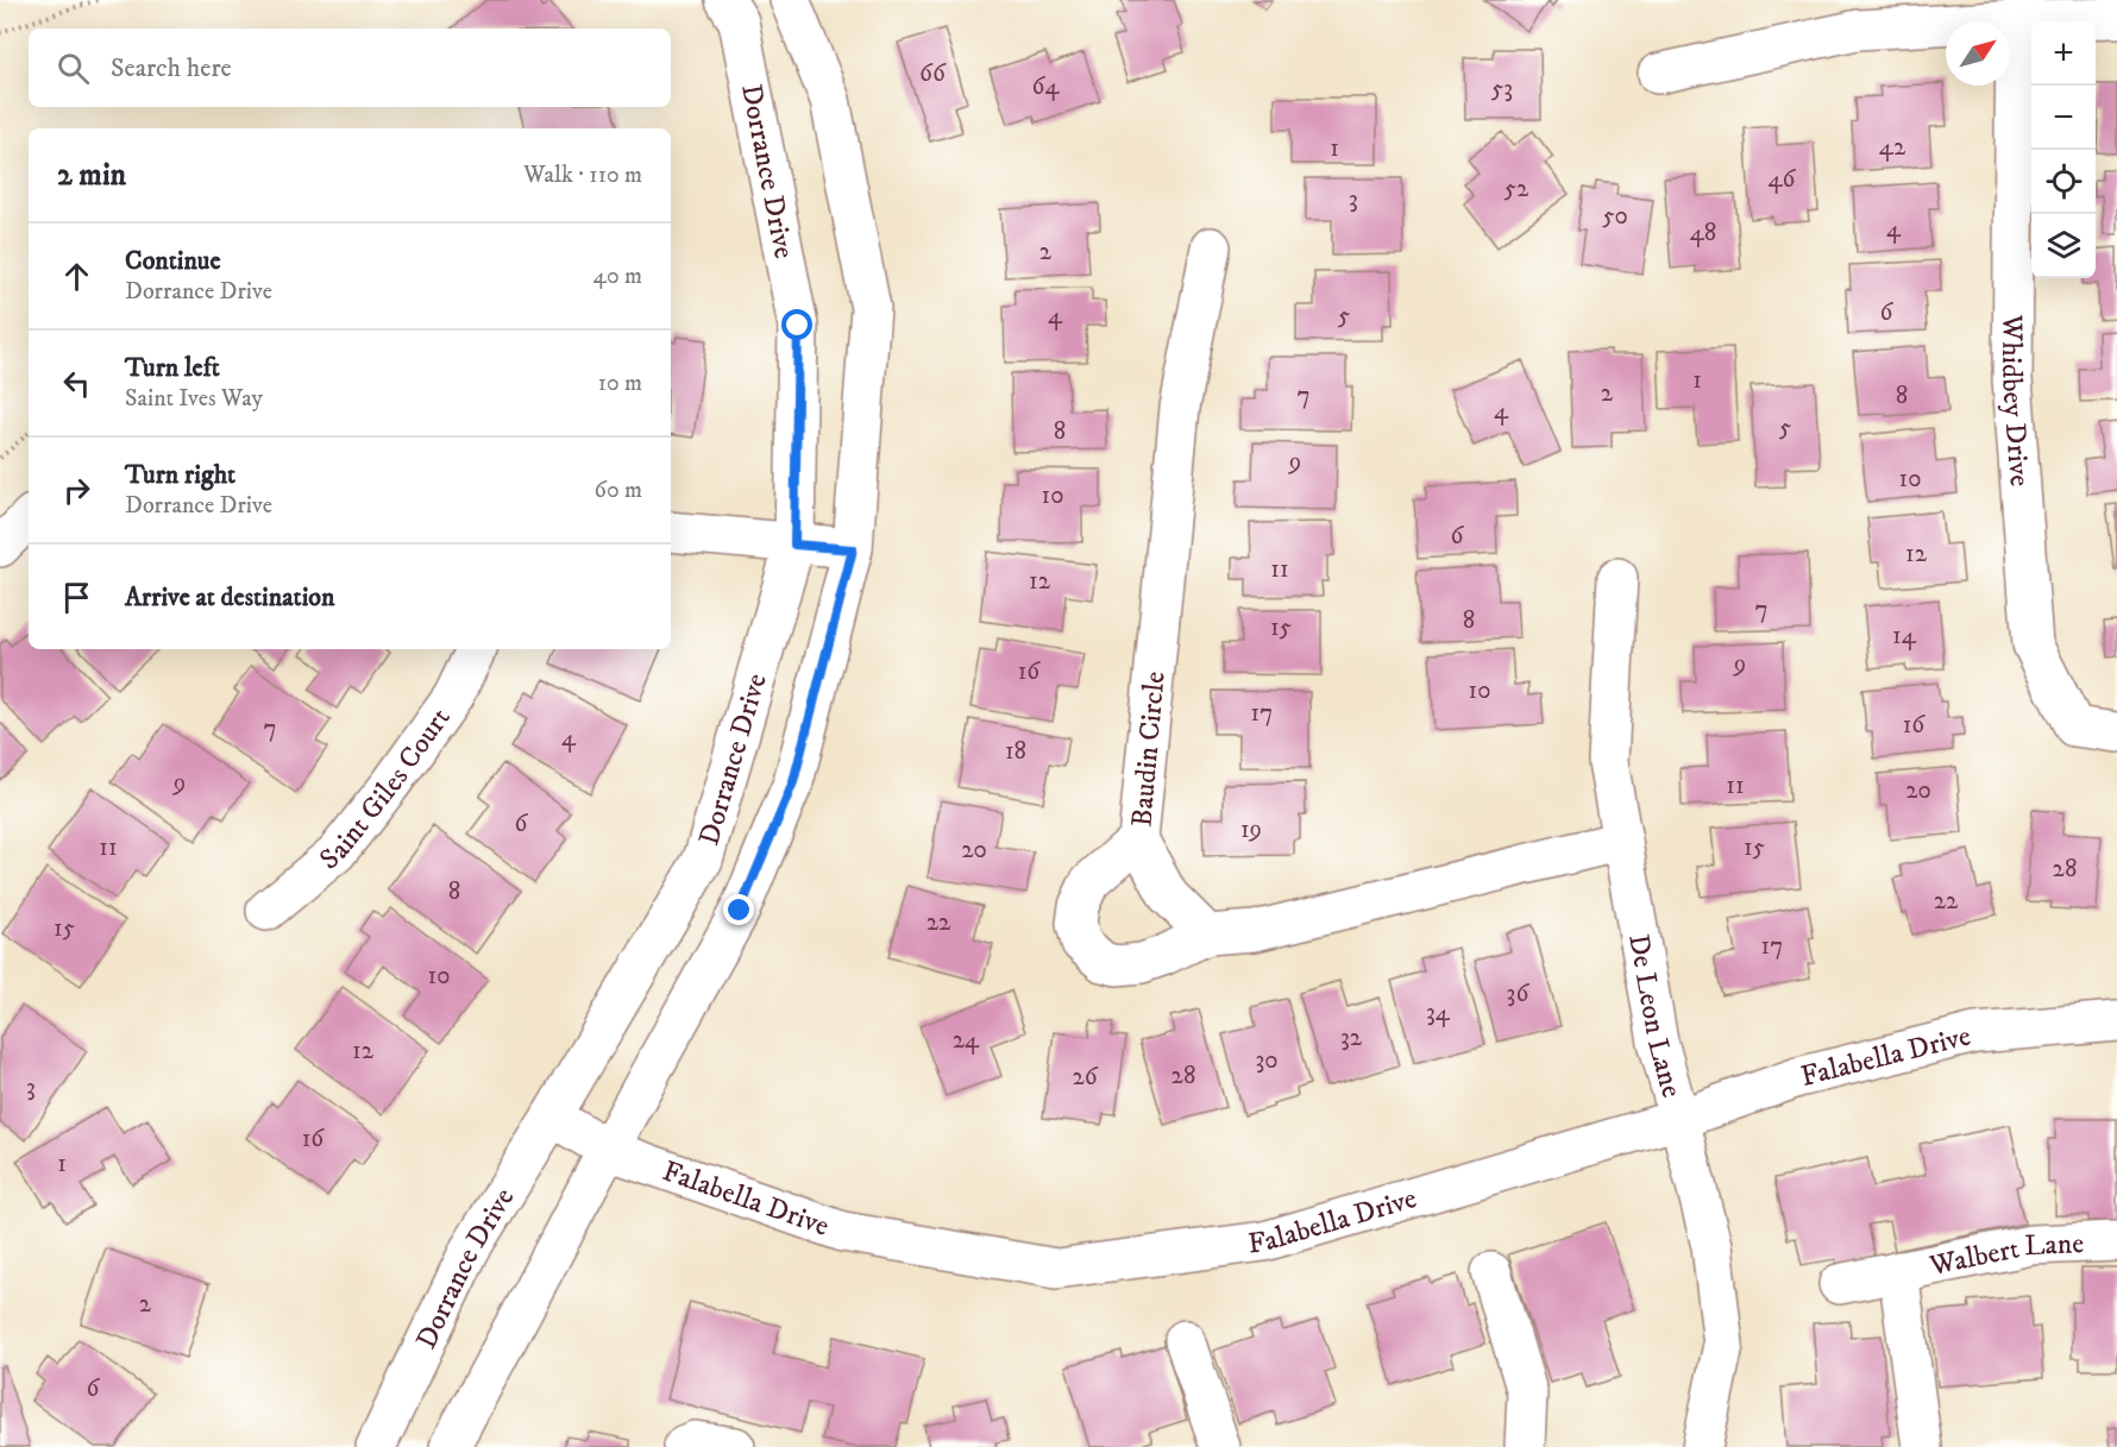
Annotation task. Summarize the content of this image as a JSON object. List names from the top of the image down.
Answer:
{
  "streets": {
    "street": [
      "Dorrance Drive",
      "Whidbey Drive",
      "Baudin Circle",
      "Saint Giles Court",
      "De Leon Lane",
      "Falabella Drive",
      "Walbert Lane"
    ]
  },
  "crossings": [
    ["Dorrance Drive", "Falabella Drive"],
    ["De Leon Lane", "Falabella Drive"]
  ],
  "house_numbers": [
    "66",
    "64",
    "53",
    "42",
    "1",
    "46",
    "52",
    "3",
    "50",
    "4",
    "48",
    "2",
    "6",
    "4",
    "5",
    "1",
    "2",
    "7",
    "8",
    "4",
    "5",
    "8",
    "9",
    "10",
    "10",
    "6",
    "12",
    "11",
    "12",
    "7",
    "8",
    "15",
    "14",
    "9",
    "16",
    "10",
    "17",
    "16",
    "7",
    "4",
    "18",
    "9",
    "11",
    "20",
    "6",
    "19",
    "11",
    "15",
    "20",
    "28",
    "8",
    "22",
    "22",
    "15",
    "17",
    "10",
    "36",
    "34",
    "32",
    "24",
    "12",
    "30",
    "28",
    "26",
    "3",
    "16",
    "1",
    "2",
    "6"
  ],
  "north": "top right",
  "page": {
    "map_buttons": ["+", "−"],
    "search": "Search here",
    "heading": ["2 min", "Walk · 110 m"],
    "list": [
      ["Continue", "Dorrance Drive", "40 m"],
      ["Turn left", "Saint Ives Way", "10 m"],
      ["Turn right", "Dorrance Drive", "60 m"],
      "Arrive at destination"
    ]
  }
}
